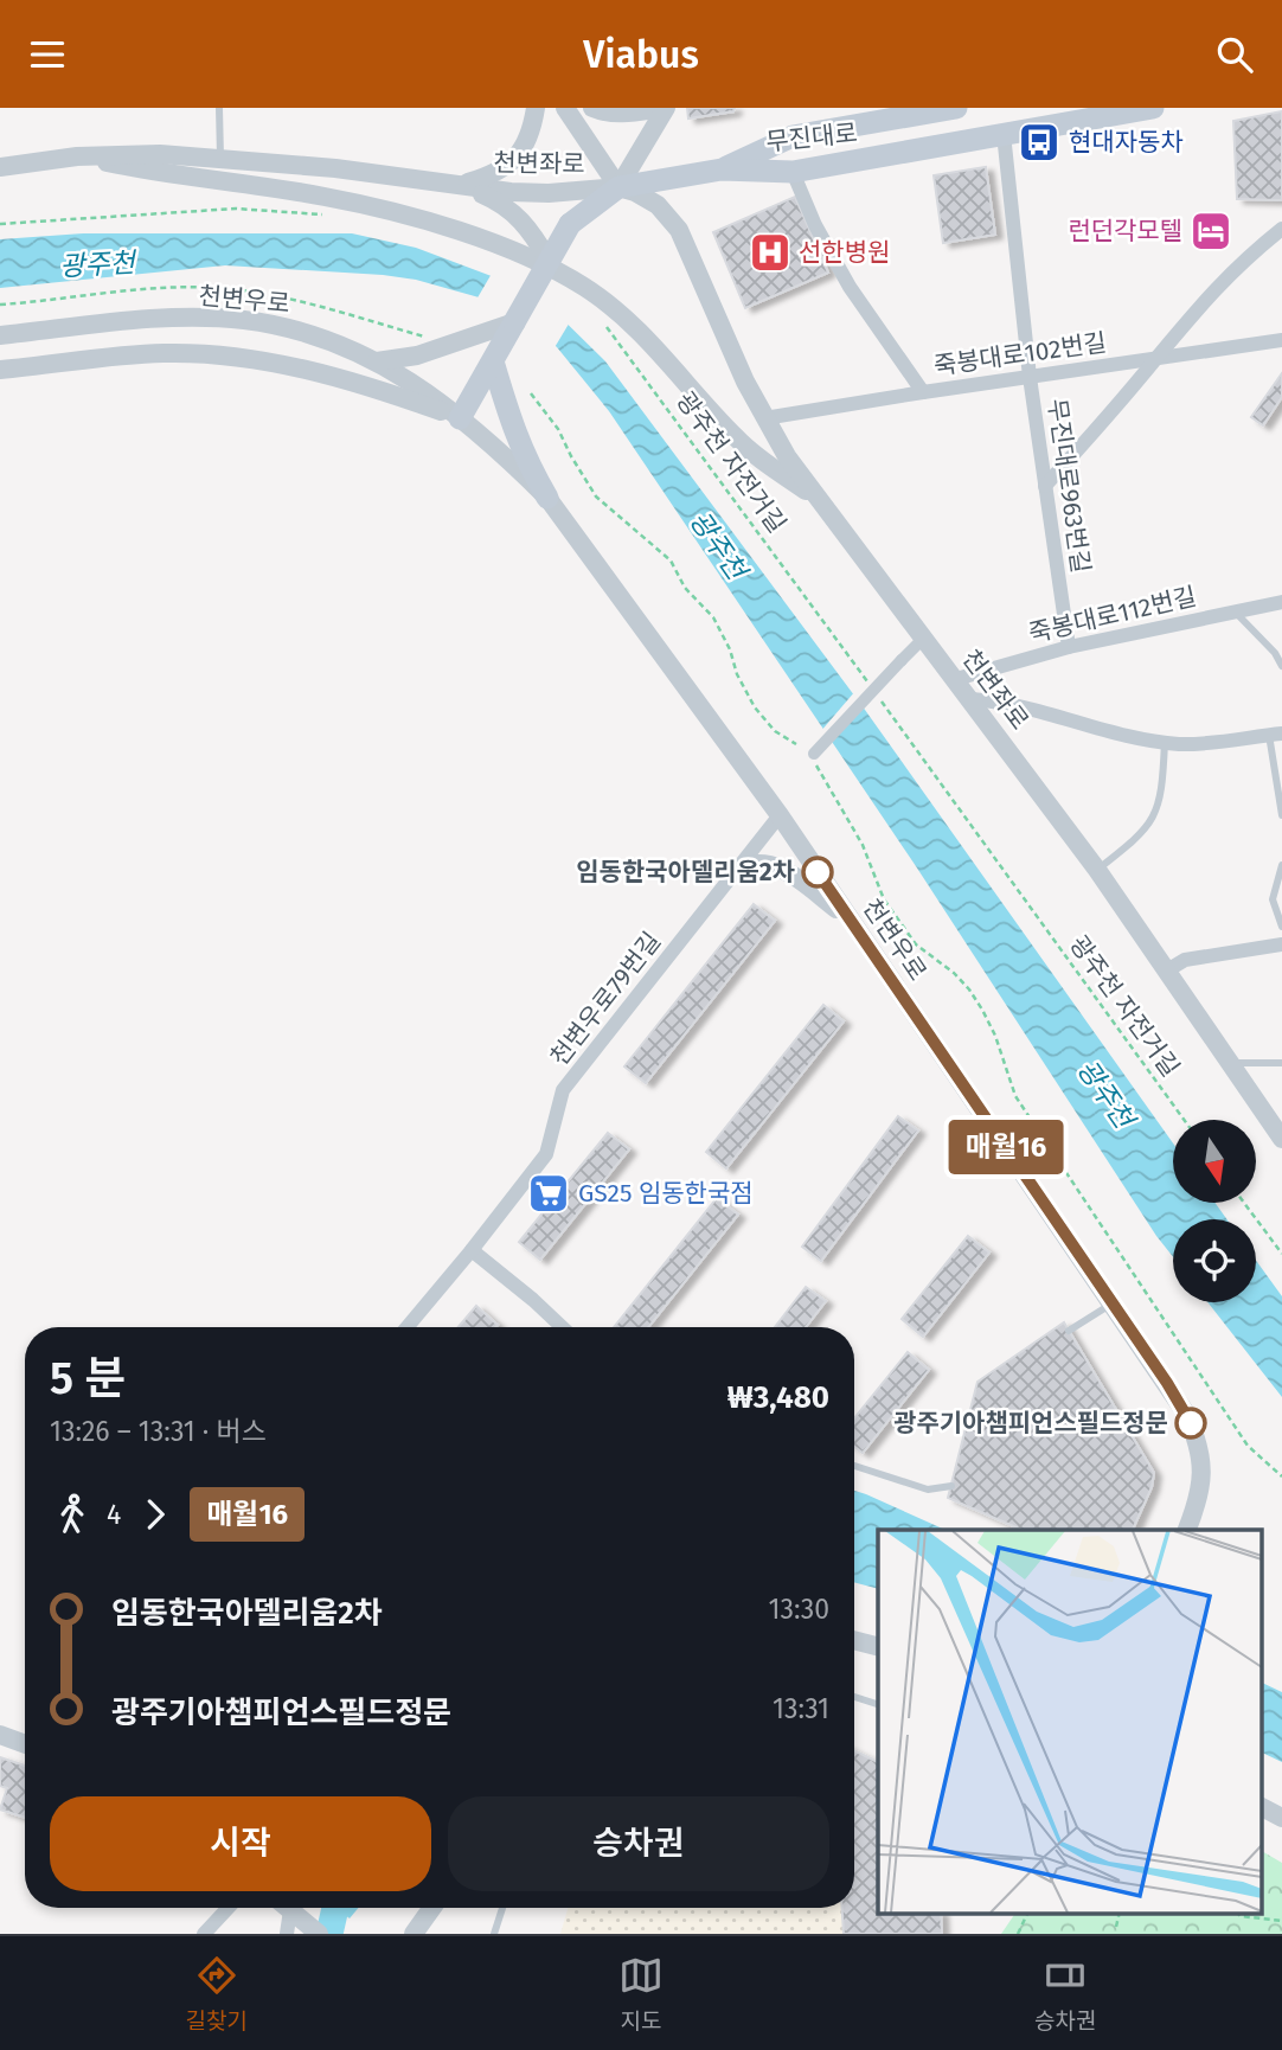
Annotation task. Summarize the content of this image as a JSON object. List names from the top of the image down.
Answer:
{
  "streets": {
    "main road": ["무진대로"],
    "street": [
      "천변좌로",
      "천변우로",
      "죽봉대로102번길",
      "무진대로963번길",
      "죽봉대로112번길",
      "천변우로79번길"
    ],
    "path": ["광주천 자전거길"]
  },
  "crossings": [
    ["무진대로", "천변좌로"],
    ["무진대로", "무진대로963번길"],
    ["천변좌로", "죽봉대로102번길"],
    ["천변좌로", "죽봉대로112번길"],
    ["천변우로", "천변우로79번길"],
    ["죽봉대로102번길", "무진대로963번길"],
    ["무진대로963번길", "죽봉대로112번길"]
  ],
  "water": ["광주천"],
  "places": {
    "bus stop": ["현대자동차"],
    "hotel": ["런던각모텔"],
    "hospital": ["선한병원"],
    "other": ["임동한국아델리움2차", "광주기아챔피언스필드정문"],
    "supermarket": ["GS25 임동한국점"]
  },
  "lines": ["bus line 매월16"],
  "north": "bottom",
  "page": {
    "header": "Viabus",
    "on_map": "매월16",
    "heading": ["5 분", "13:26 – 13:31 · 버스", "₩3,480"],
    "legs": ["4", "매월16"],
    "list": [
      {
        "name": "임동한국아델리움2차",
        "value": "13:30"
      },
      {
        "name": "광주기아챔피언스필드정문",
        "value": "13:31"
      }
    ],
    "buttons": ["시작", "승차권"],
    "tabs": ["길찾기", "지도", "승차권"]
  }
}
